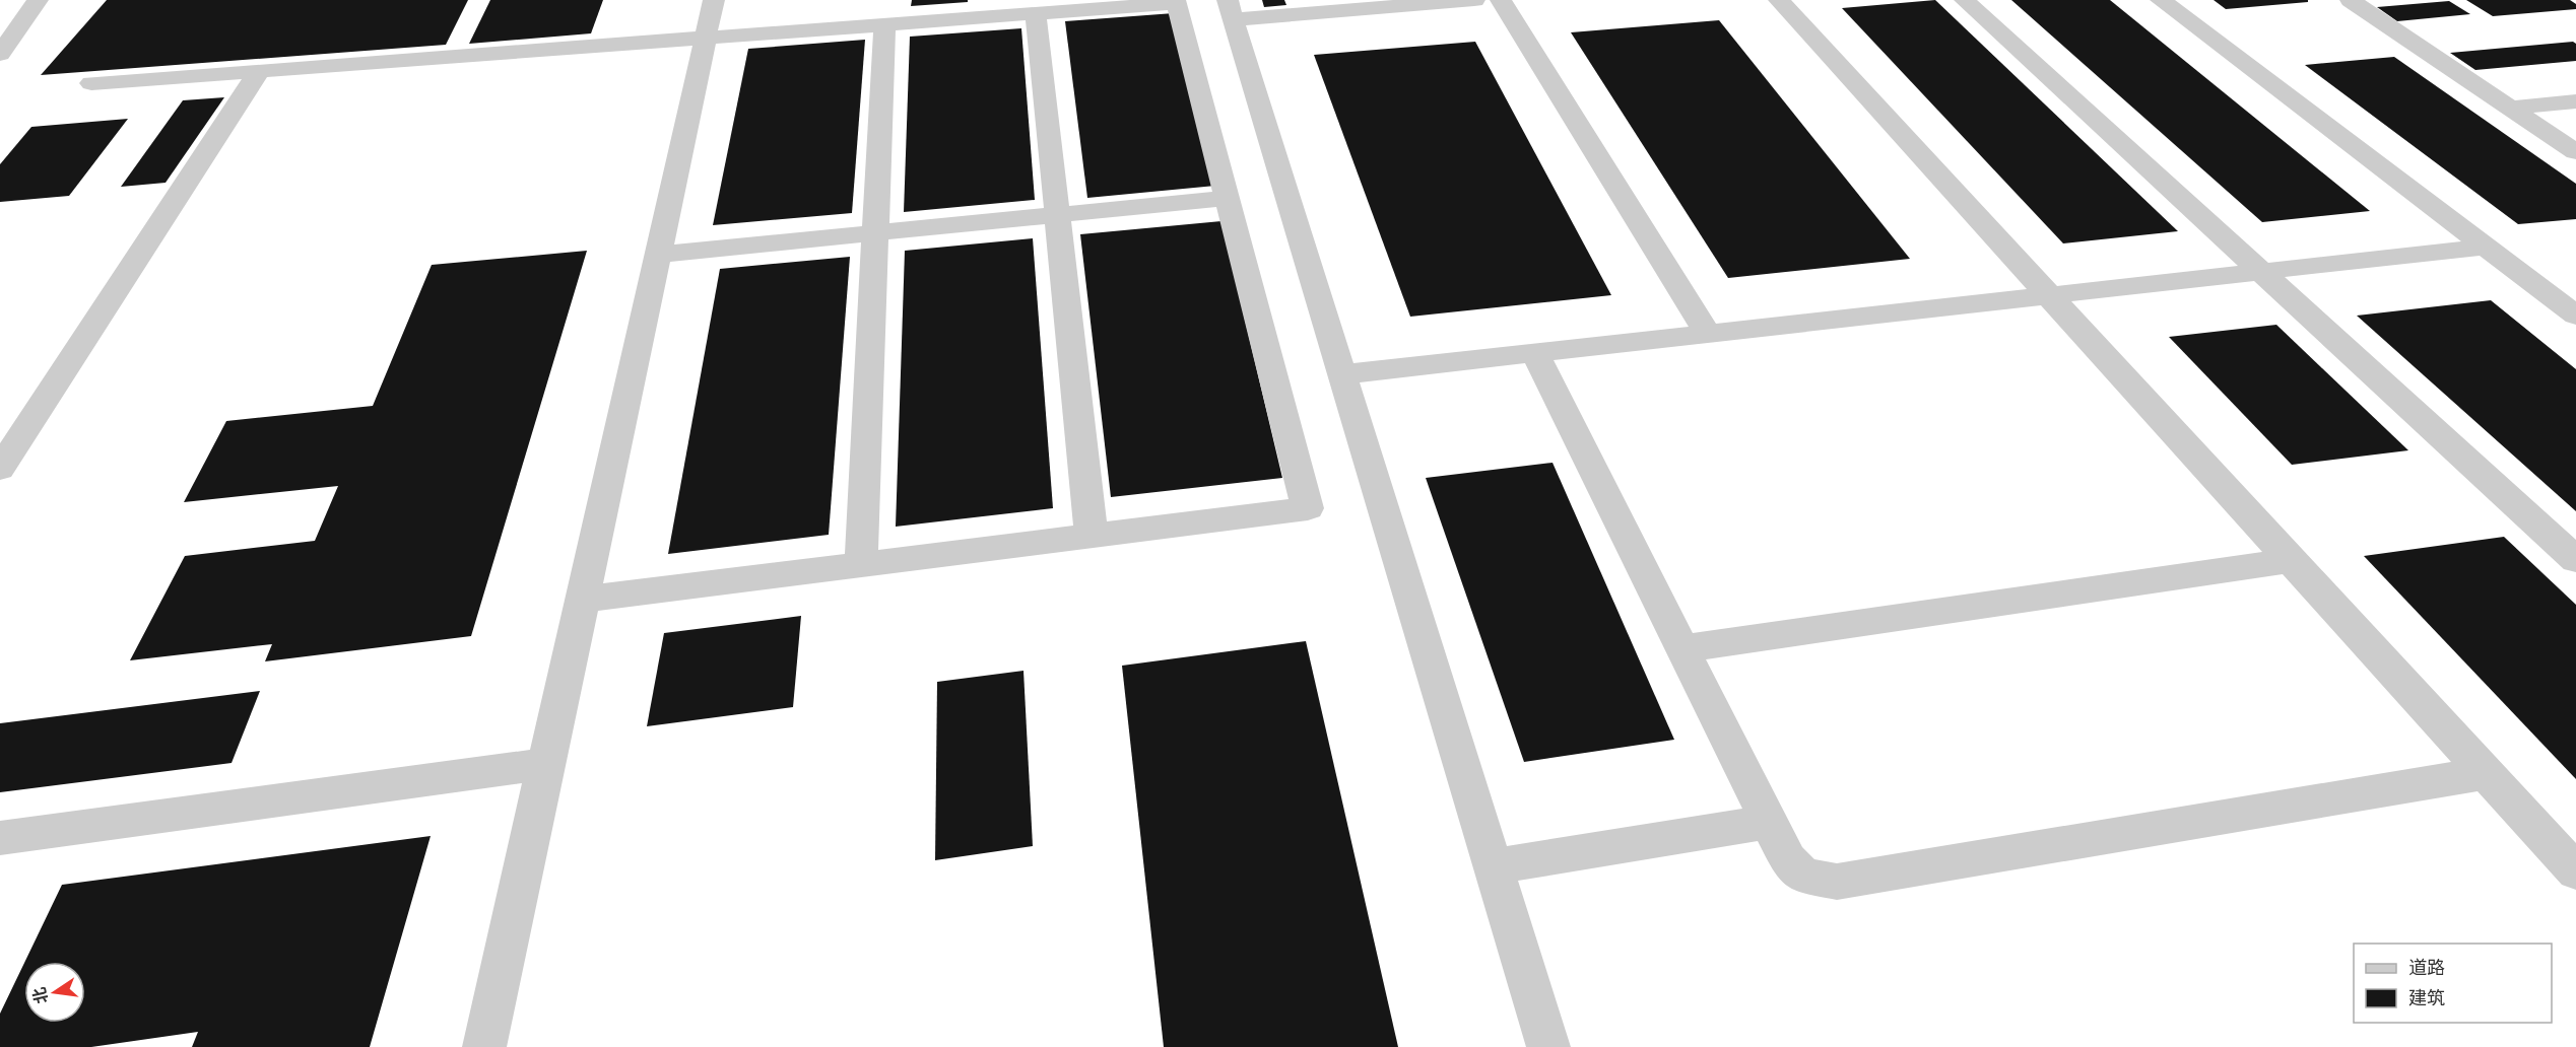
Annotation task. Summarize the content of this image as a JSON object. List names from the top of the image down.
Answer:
{
  "legend": ["道路", "建筑"],
  "north": "left"
}
